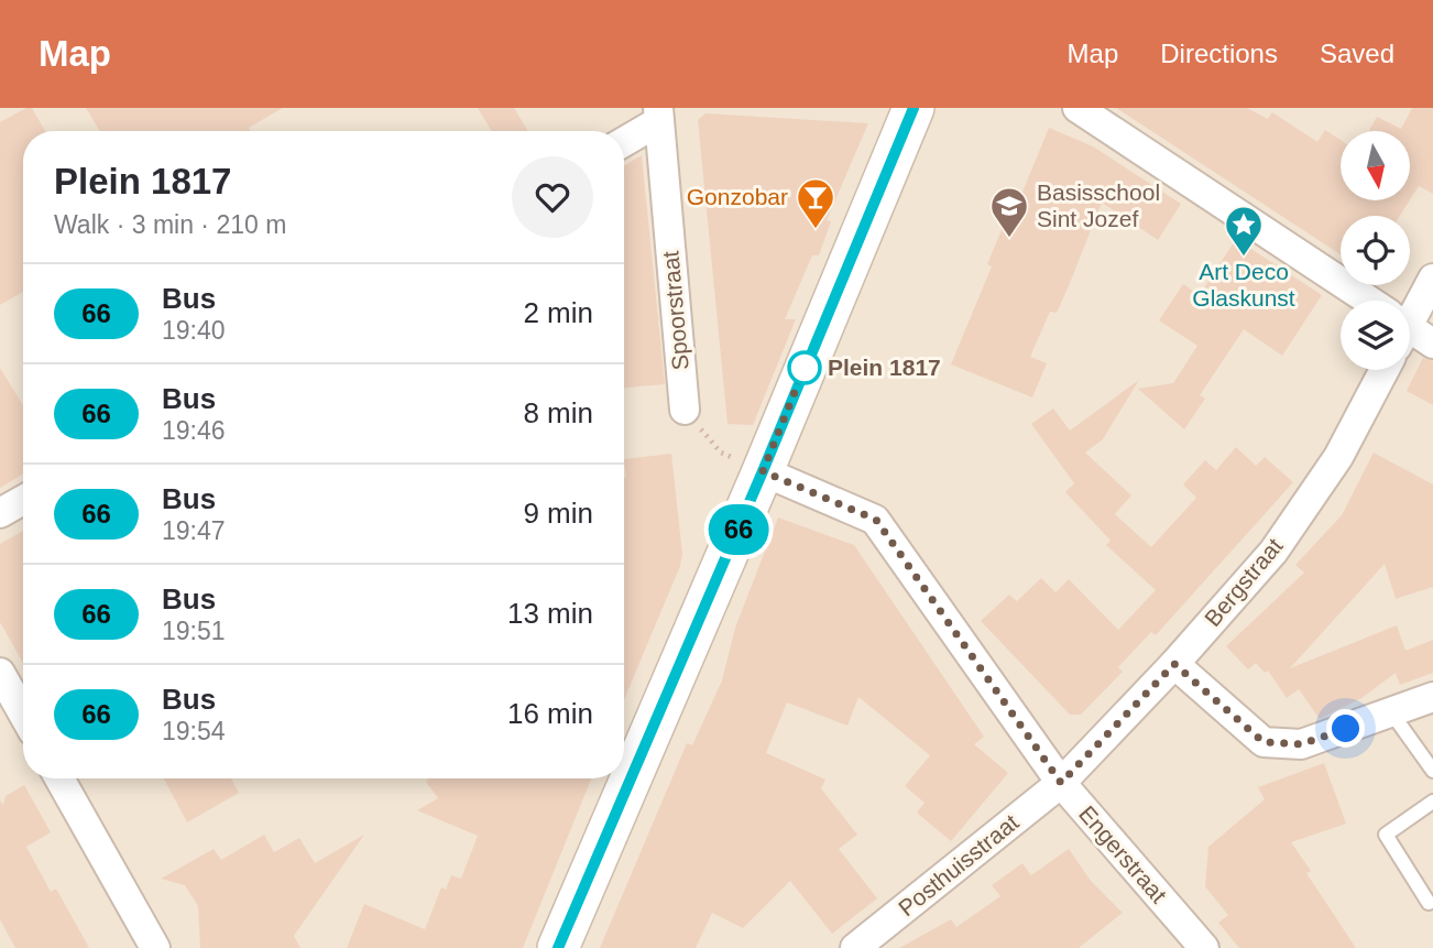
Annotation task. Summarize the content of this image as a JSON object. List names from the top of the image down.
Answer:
{
  "streets": {
    "street": [
      "Spoorstraat",
      "Bergstraat",
      "Engerstraat",
      "Posthuisstraat"
    ]
  },
  "crossings": [
    ["Bergstraat", "Engerstraat"],
    ["Bergstraat", "Posthuisstraat"],
    ["Engerstraat", "Posthuisstraat"]
  ],
  "places": {
    "bar": ["Gonzobar"],
    "school or university": ["Basisschool Sint Jozef"],
    "place": ["Art Deco Glaskunst"],
    "other": ["Plein 1817"]
  },
  "lines": ["bus line 66"],
  "north": "bottom",
  "page": {
    "header": "Map",
    "nav": ["Map", "Directions", "Saved"],
    "on_map": "66",
    "heading": ["Plein 1817", "Walk · 3 min · 210 m"],
    "list": [
      {
        "mark": "66",
        "name": "Bus",
        "note": "19:40",
        "value": "2 min"
      },
      {
        "mark": "66",
        "name": "Bus",
        "note": "19:46",
        "value": "8 min"
      },
      {
        "mark": "66",
        "name": "Bus",
        "note": "19:47",
        "value": "9 min"
      },
      {
        "mark": "66",
        "name": "Bus",
        "note": "19:51",
        "value": "13 min"
      },
      {
        "mark": "66",
        "name": "Bus",
        "note": "19:54",
        "value": "16 min"
      }
    ]
  }
}
